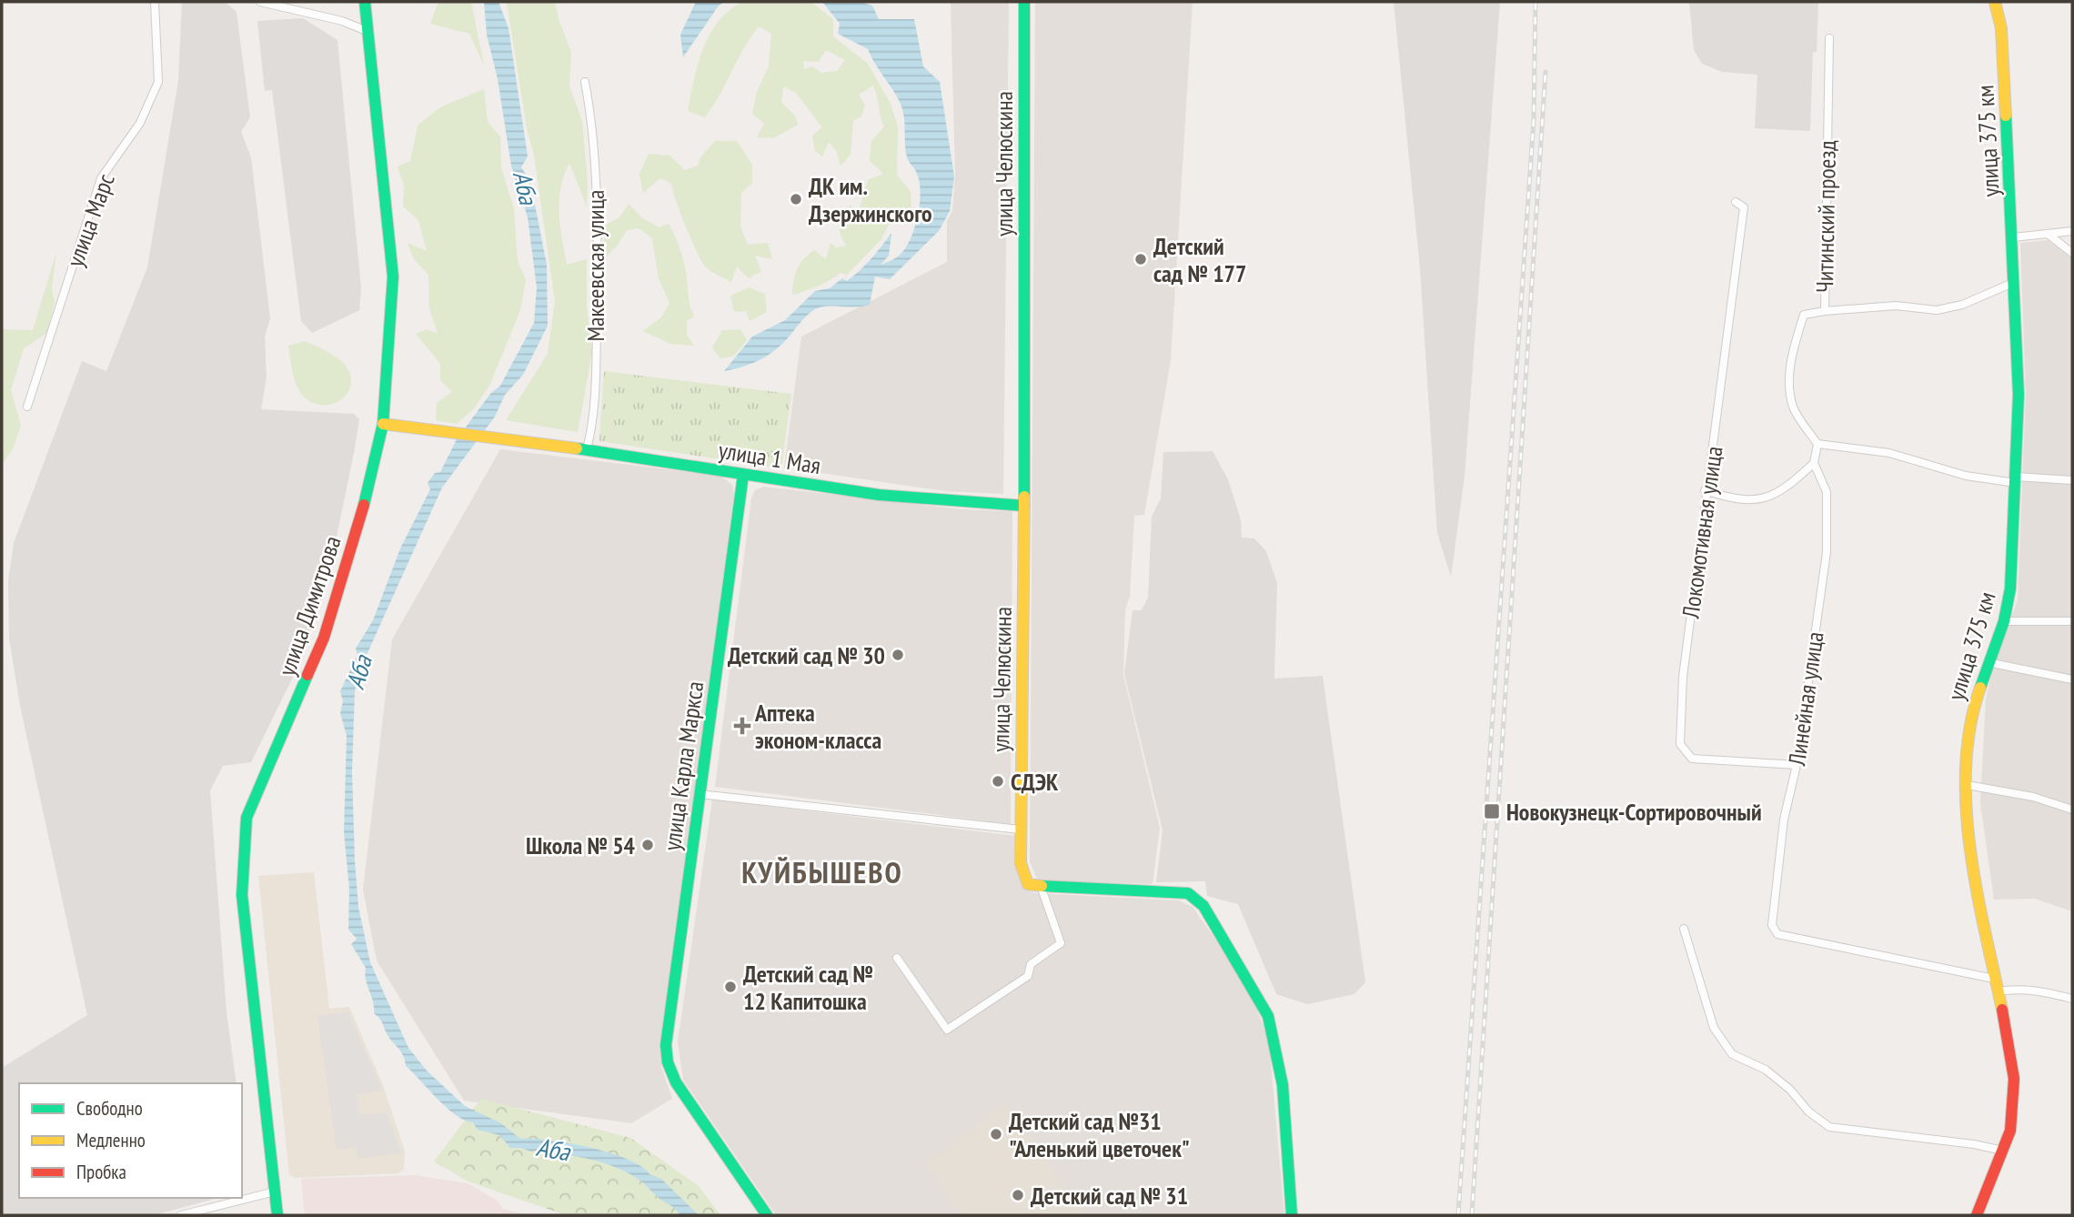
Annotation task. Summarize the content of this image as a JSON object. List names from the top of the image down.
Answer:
{
  "streets": {
    "street": [
      "улица 375 км",
      "улица Челюскина",
      "Читинский проезд",
      "улица Марс",
      "Макеевская улица",
      "улица 1 Мая",
      "Локомотивная улица",
      "улица Димитрова",
      "Линейная улица",
      "улица Карла Маркса"
    ]
  },
  "crossings": [
    ["улица 375 км", "Линейная улица"],
    ["улица Челюскина", "улица 1 Мая"],
    ["Макеевская улица", "улица 1 Мая"],
    ["улица 1 Мая", "улица Димитрова"],
    ["улица 1 Мая", "улица Карла Маркса"],
    ["Локомотивная улица", "Линейная улица"]
  ],
  "districts": ["КУЙБЫШЕВО"],
  "water": ["Аба"],
  "places": {
    "other": [
      "ДК им. Дзержинского",
      "Детский сад № 177",
      "Детский сад № 30",
      "СДЭК",
      "Школа № 54",
      "Детский сад № 12 Капитошка",
      "Детский сад №31 \"Аленький цветочек\"",
      "Детский сад № 31"
    ],
    "health": ["Аптека эконом-класса"],
    "transit": ["Новокузнецк-Сортировочный"]
  },
  "legend": ["Свободно", "Медленно", "Пробка"]
}
